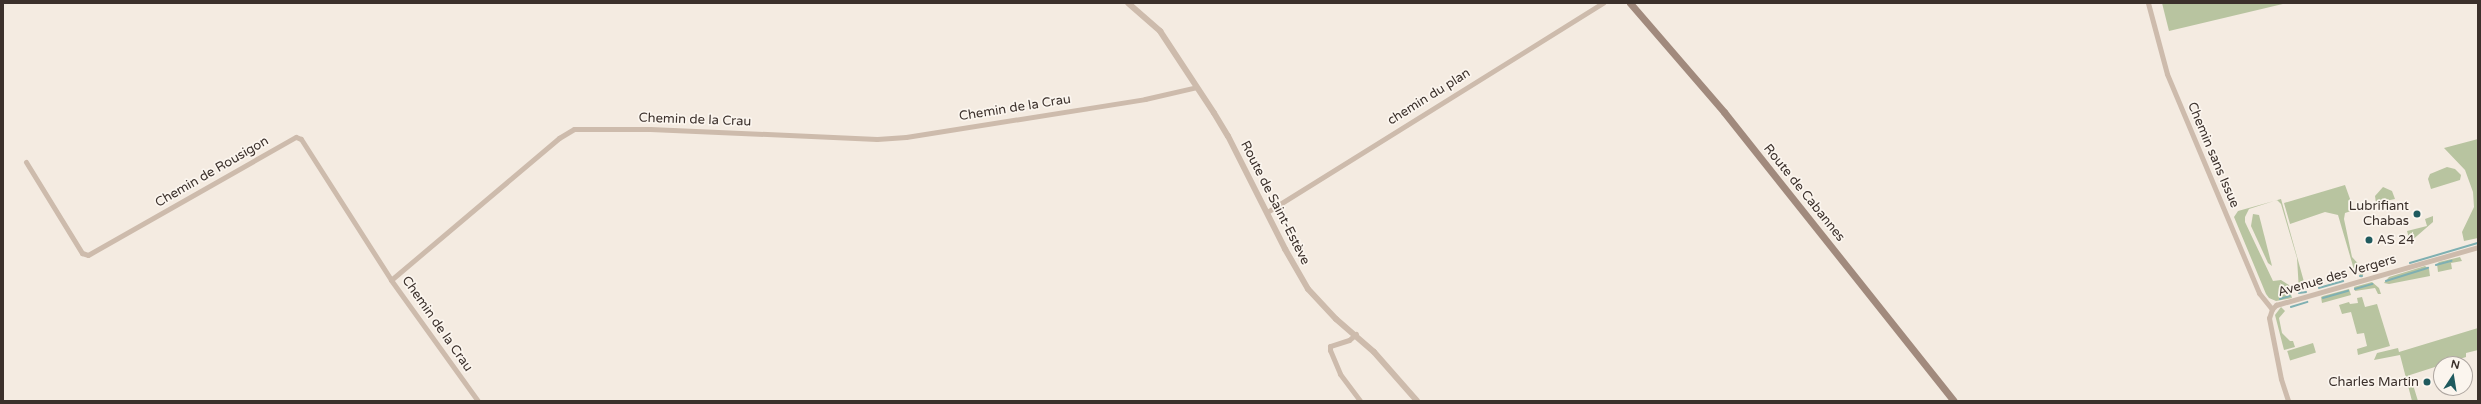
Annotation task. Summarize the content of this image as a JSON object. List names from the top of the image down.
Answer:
{
  "streets": {
    "main road": ["Route de Cabannes"],
    "street": [
      "chemin du plan",
      "Chemin de la Crau",
      "Chemin sans Issue",
      "Chemin de Rousigon",
      "Route de Saint-Estève",
      "Avenue des Vergers"
    ]
  },
  "crossings": [
    ["chemin du plan", "Route de Saint-Estève"],
    ["Chemin de la Crau", "Chemin de Rousigon"],
    ["Chemin de la Crau", "Route de Saint-Estève"],
    ["Chemin sans Issue", "Avenue des Vergers"]
  ],
  "places": ["Lubrifiant Chabas", "AS 24", "Charles Martin"],
  "north": "top"
}
